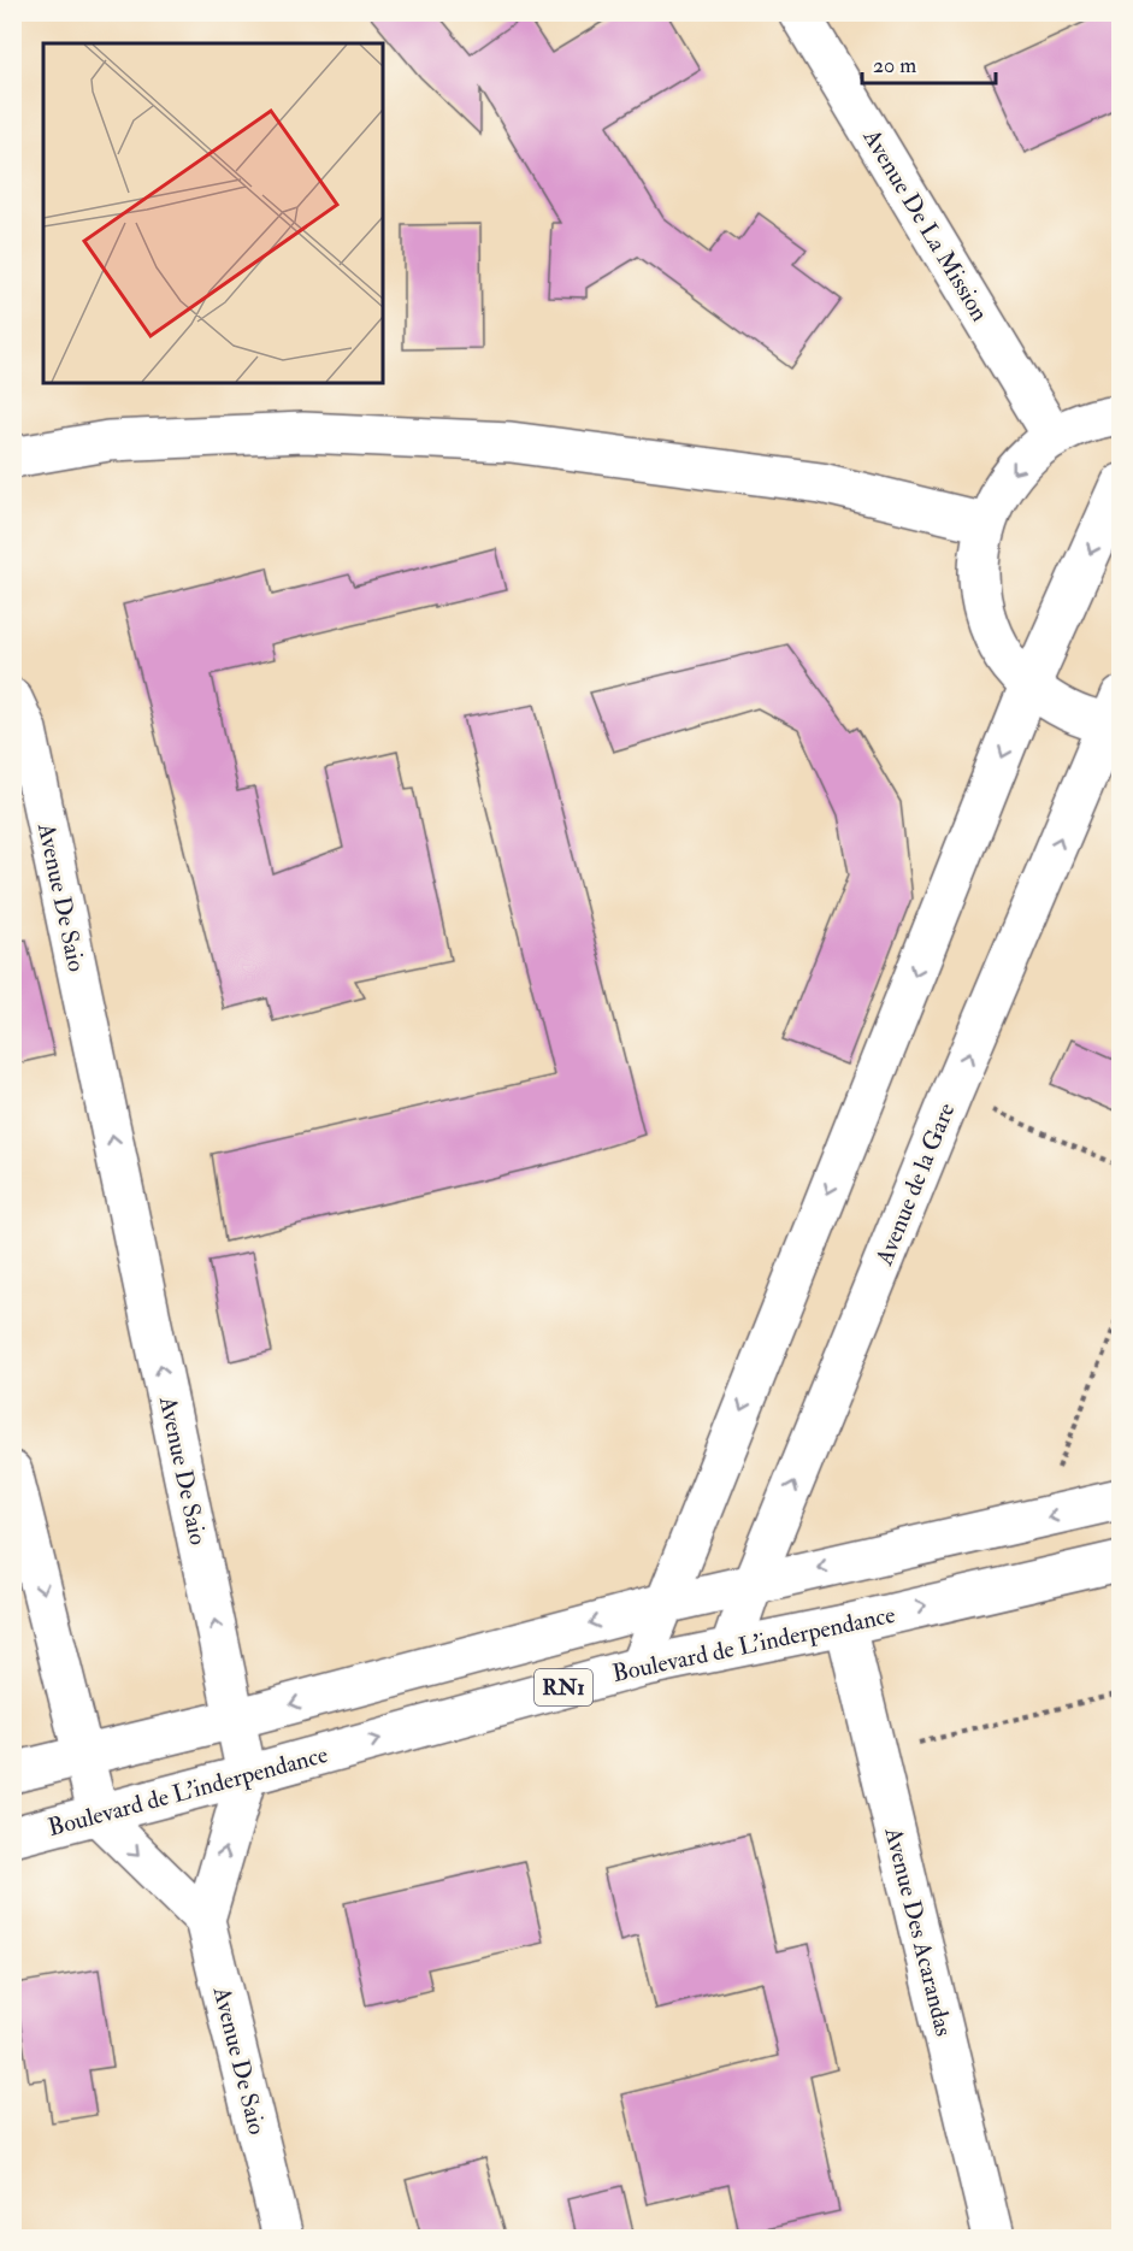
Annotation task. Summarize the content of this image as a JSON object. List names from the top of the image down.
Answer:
{
  "streets": {
    "main road": [
      "Avenue De La Mission",
      "Avenue De Saio",
      "Avenue de la Gare",
      "Boulevard de L'inderpendance",
      "RN1",
      "Avenue Des Acarandas"
    ]
  },
  "crossings": [
    ["Avenue De Saio", "Boulevard de L'inderpendance"],
    ["Avenue De Saio", "RN1"],
    ["Avenue de la Gare", "Boulevard de L'inderpendance"],
    ["Avenue de la Gare", "RN1"],
    ["Boulevard de L'inderpendance", "Avenue Des Acarandas"]
  ],
  "one_way": ["Avenue De Saio"],
  "scale_bar": "20 m"
}
